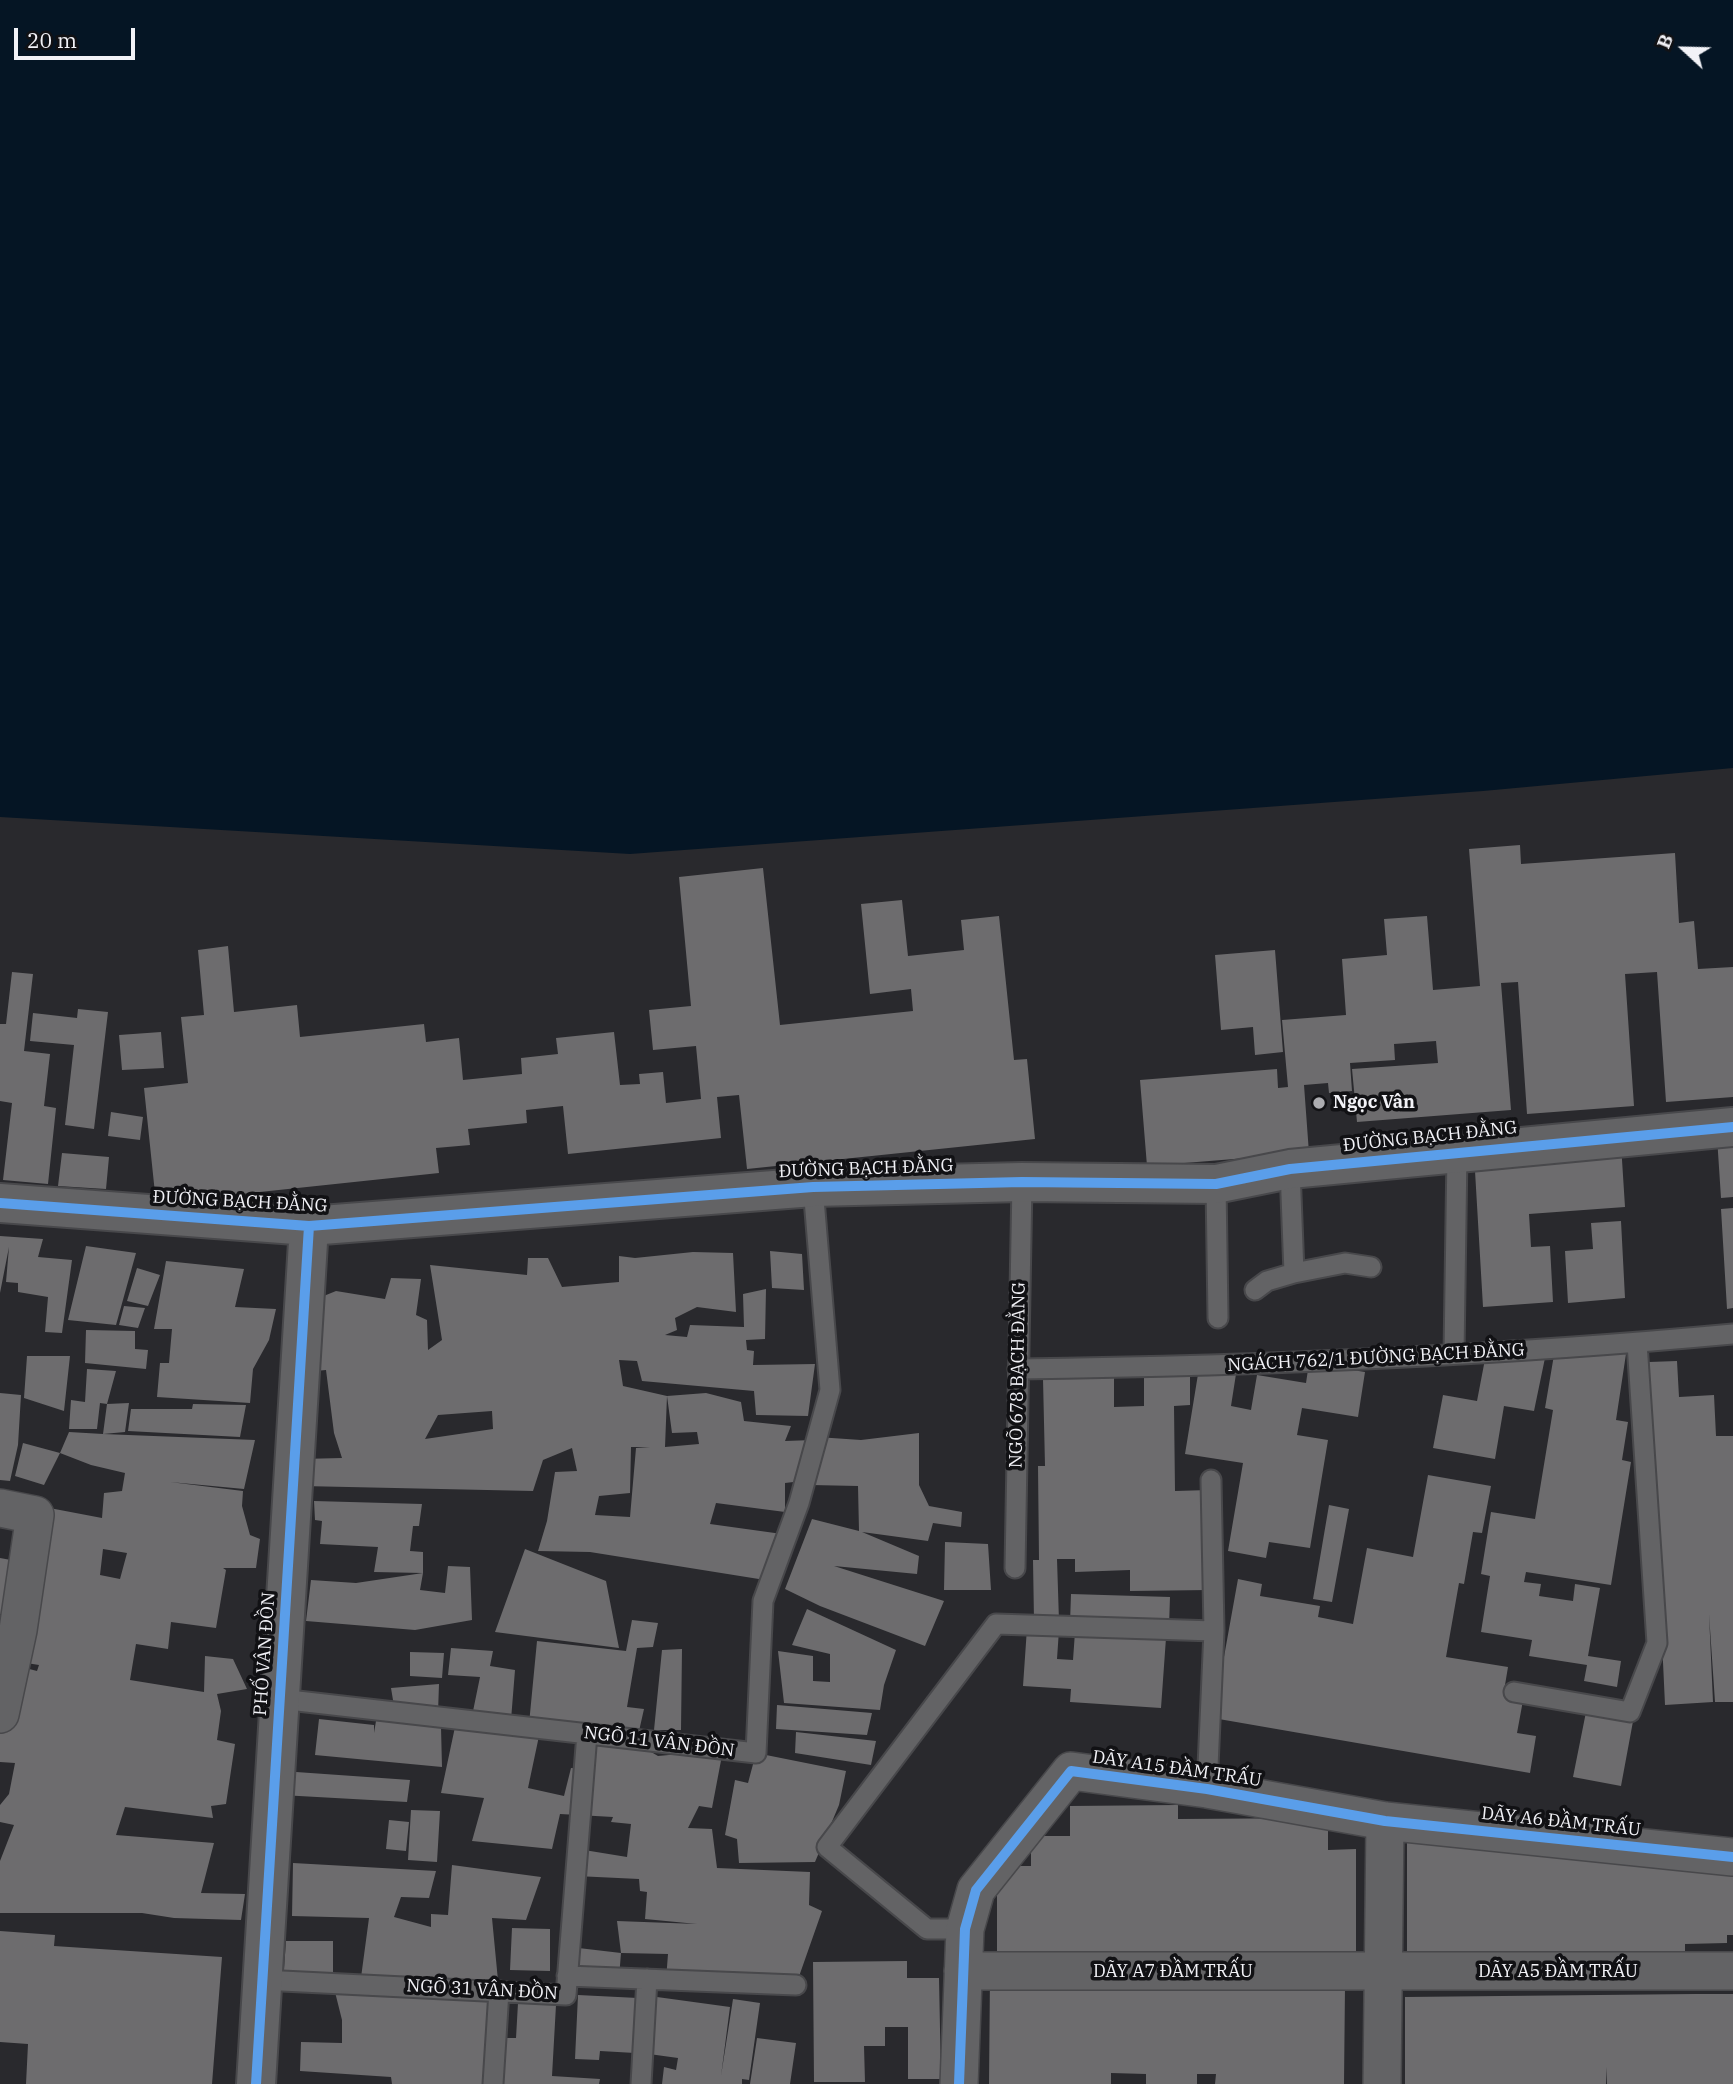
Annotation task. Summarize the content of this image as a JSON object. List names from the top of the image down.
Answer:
{
  "streets": {
    "street": [
      "ĐƯỜNG BẠCH ĐẰNG",
      "PHỐ VÂN ĐỒN",
      "DÃY A15 ĐẦM TRẤU",
      "DÃY A6 ĐẦM TRẤU",
      "DÃY A7 ĐẦM TRẤU",
      "DÃY A5 ĐẦM TRẤU"
    ],
    "lane": [
      "NGÁCH 762/1 ĐƯỜNG BẠCH ĐẰNG",
      "NGÕ 678 BẠCH ĐẰNG",
      "NGÕ 11 VÂN ĐỒN",
      "NGÕ 31 VÂN ĐỒN"
    ]
  },
  "crossings": [
    ["ĐƯỜNG BẠCH ĐẰNG", "NGÕ 678 BẠCH ĐẰNG"],
    ["ĐƯỜNG BẠCH ĐẰNG", "PHỐ VÂN ĐỒN"],
    ["ĐƯỜNG BẠCH ĐẰNG", "NGÕ 11 VÂN ĐỒN"],
    ["NGÁCH 762/1 ĐƯỜNG BẠCH ĐẰNG", "NGÕ 678 BẠCH ĐẰNG"],
    ["PHỐ VÂN ĐỒN", "NGÕ 11 VÂN ĐỒN"],
    ["PHỐ VÂN ĐỒN", "NGÕ 31 VÂN ĐỒN"],
    ["NGÕ 11 VÂN ĐỒN", "NGÕ 31 VÂN ĐỒN"],
    ["DÃY A15 ĐẦM TRẤU", "DÃY A6 ĐẦM TRẤU"],
    ["DÃY A15 ĐẦM TRẤU", "DÃY A7 ĐẦM TRẤU"],
    ["DÃY A7 ĐẦM TRẤU", "DÃY A5 ĐẦM TRẤU"]
  ],
  "places": ["Ngọc Vân"],
  "scale_bar": "20 m",
  "north": "left"
}
